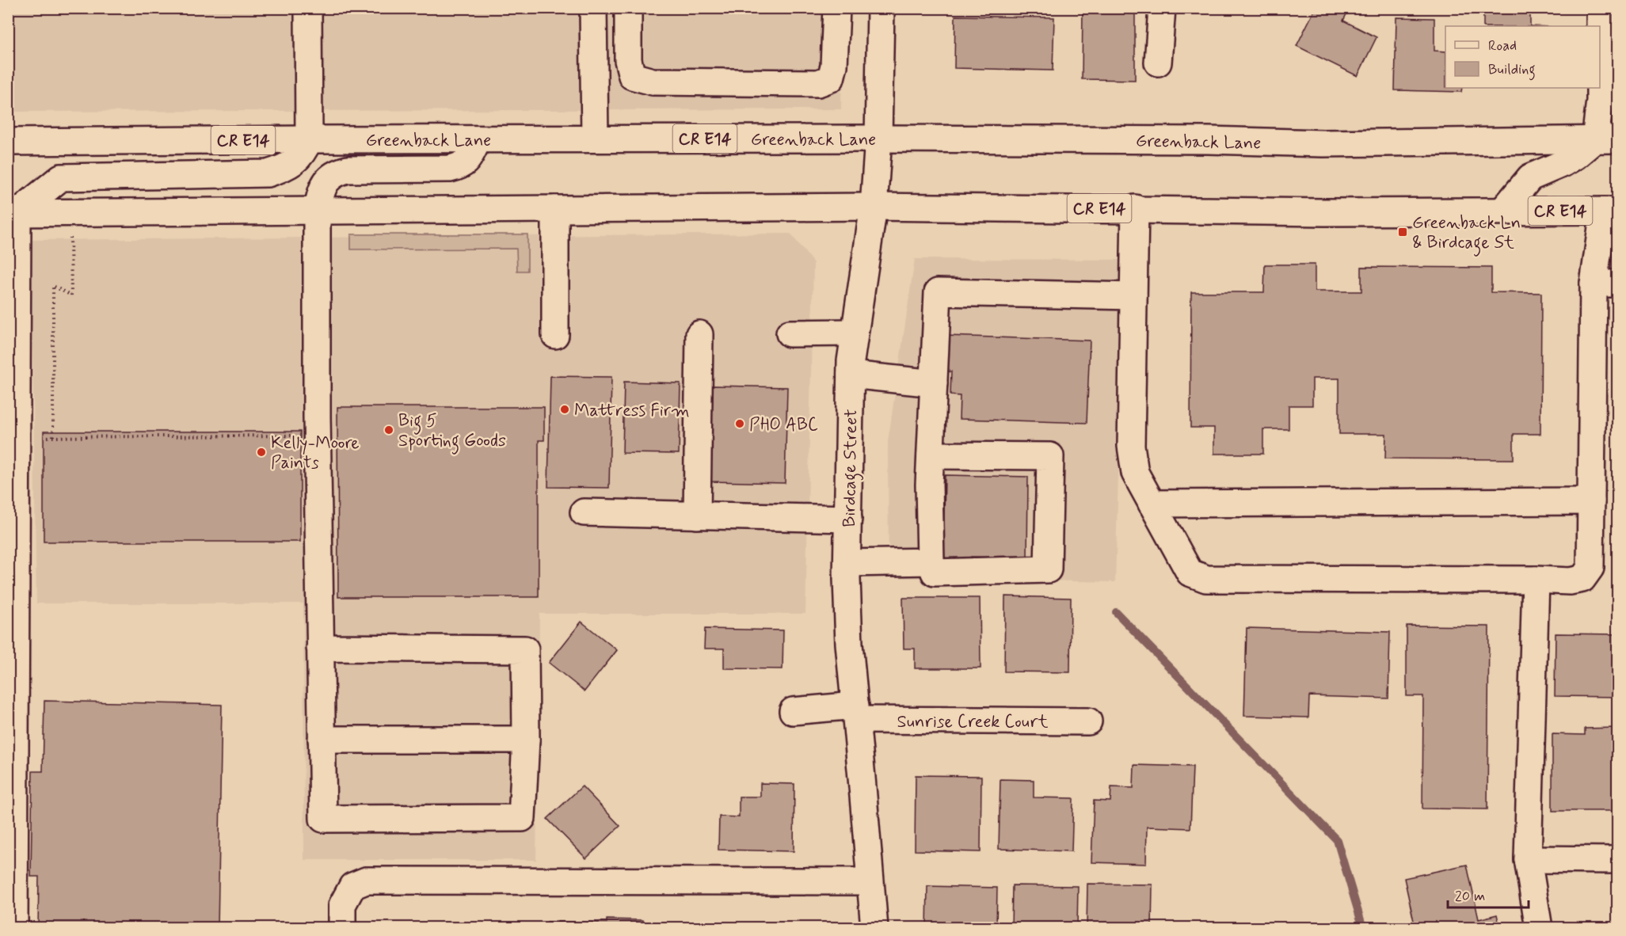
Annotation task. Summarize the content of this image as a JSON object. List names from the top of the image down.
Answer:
{
  "streets": {
    "main road": [
      "CR E14",
      "Greenback Lane",
      "Birdcage Street",
      "Sunrise Creek Court"
    ]
  },
  "crossings": [
    ["CR E14", "Birdcage Street"],
    ["Greenback Lane", "Birdcage Street"],
    ["Birdcage Street", "Sunrise Creek Court"]
  ],
  "places": {
    "transit": ["Greenback Ln & Birdcage St"],
    "other": [
      "Mattress Firm",
      "PHO ABC",
      "Big 5 Sporting Goods",
      "Kelly-Moore Paints"
    ]
  },
  "legend": ["Road", "Building"],
  "scale_bar": "20 m"
}
